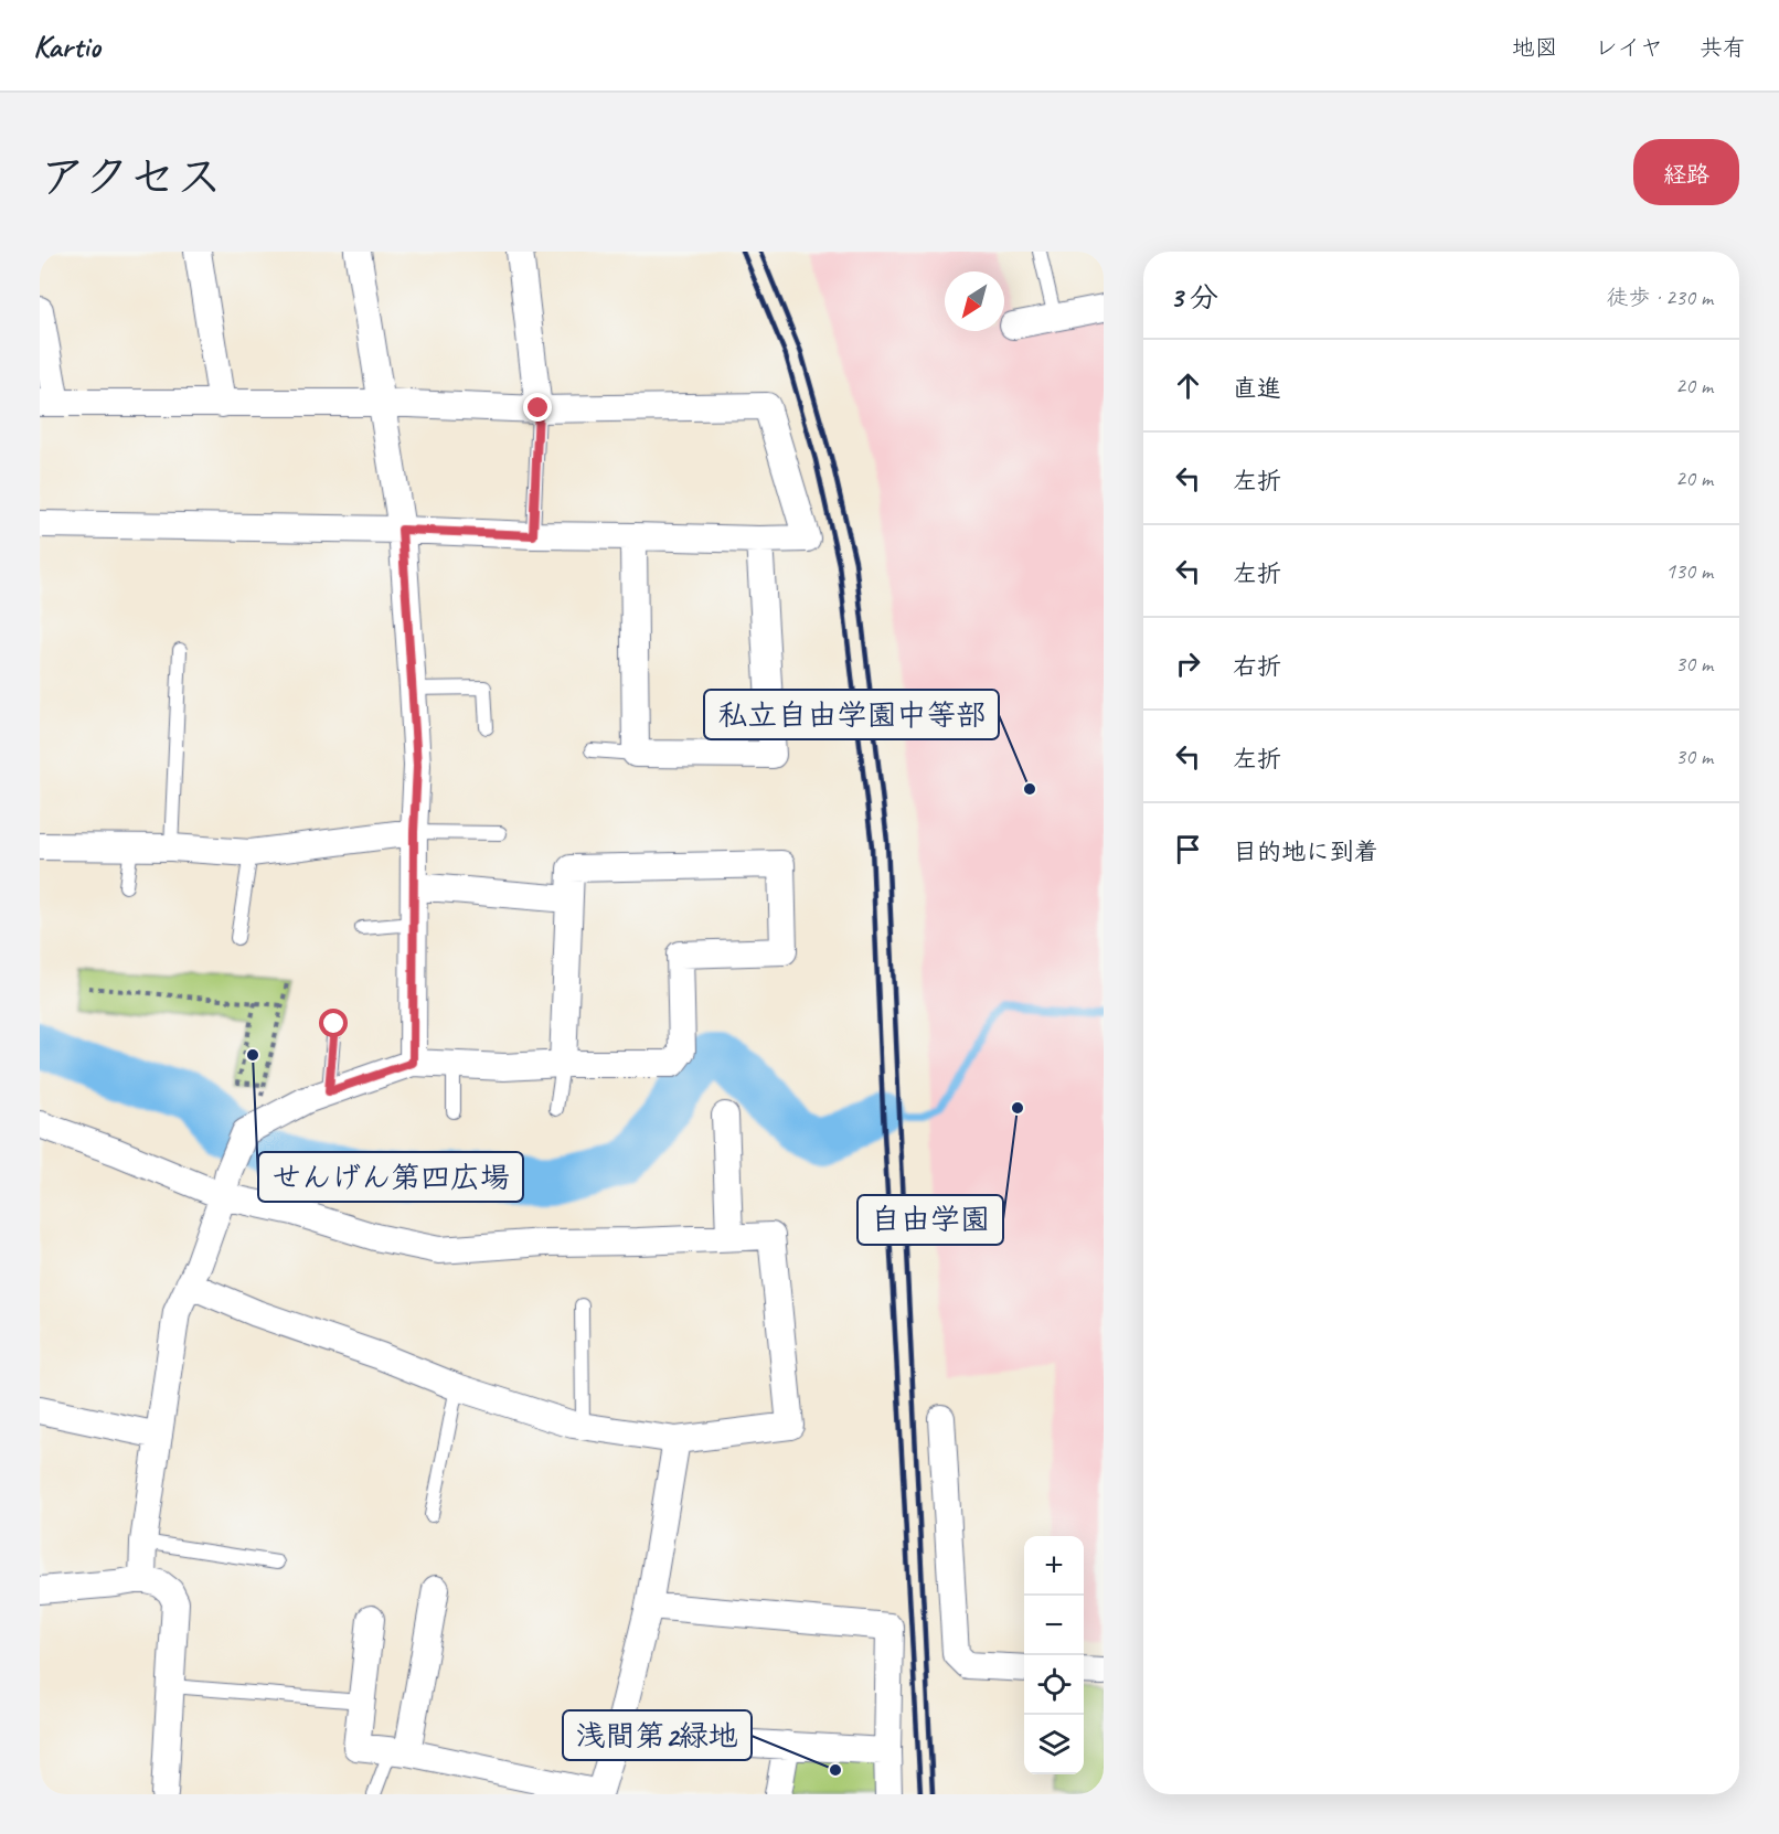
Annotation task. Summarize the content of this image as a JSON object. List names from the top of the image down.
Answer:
{
  "places": [
    "私立自由学園中等部",
    "せんげん第四広場",
    "自由学園",
    "浅間第2緑地"
  ],
  "north": "bottom left",
  "page": {
    "header": "Kartio",
    "nav": ["地図", "レイヤ", "共有"],
    "title": "アクセス",
    "buttons": "経路",
    "heading": ["3 分", "徒歩 · 230 m"],
    "list": [
      ["直進", "20 m"],
      ["左折", "20 m"],
      ["左折", "130 m"],
      ["右折", "30 m"],
      ["左折", "30 m"],
      "目的地に到着"
    ],
    "map_buttons": ["+", "−"]
  }
}
